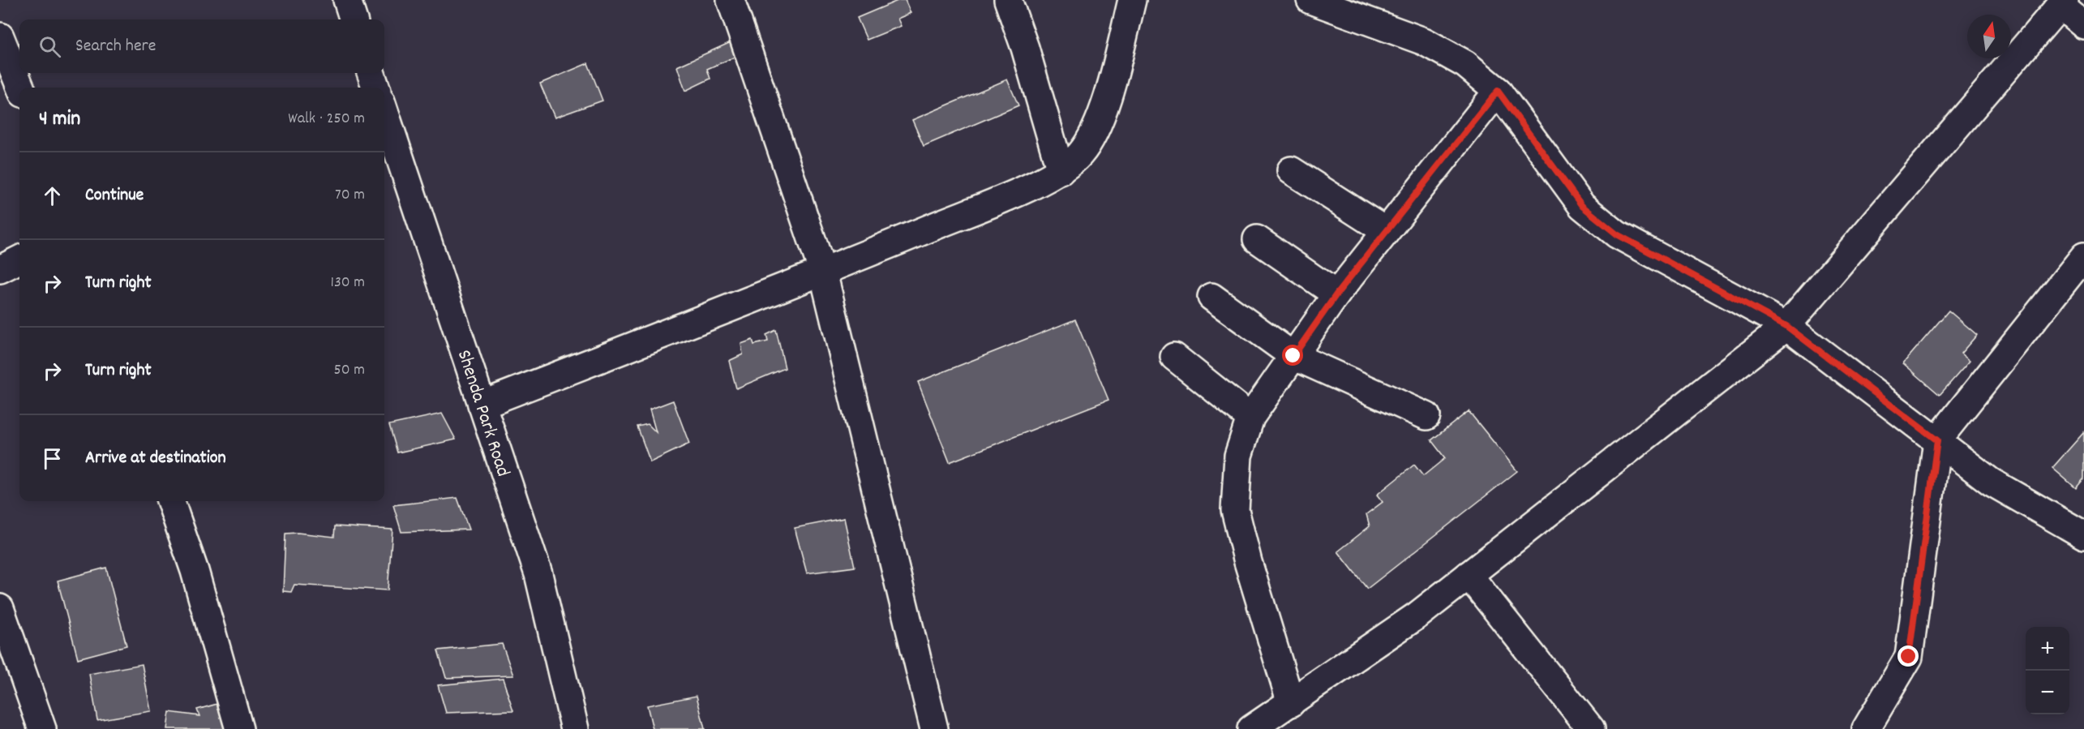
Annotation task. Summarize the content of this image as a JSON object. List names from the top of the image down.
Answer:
{
  "streets": {
    "street": ["Shenda Park Road"]
  },
  "north": "top",
  "page": {
    "search": "Search here",
    "heading": ["4 min", "Walk · 250 m"],
    "list": [
      ["Continue", "70 m"],
      ["Turn right", "130 m"],
      ["Turn right", "50 m"],
      "Arrive at destination"
    ],
    "map_buttons": ["+", "−"]
  }
}
